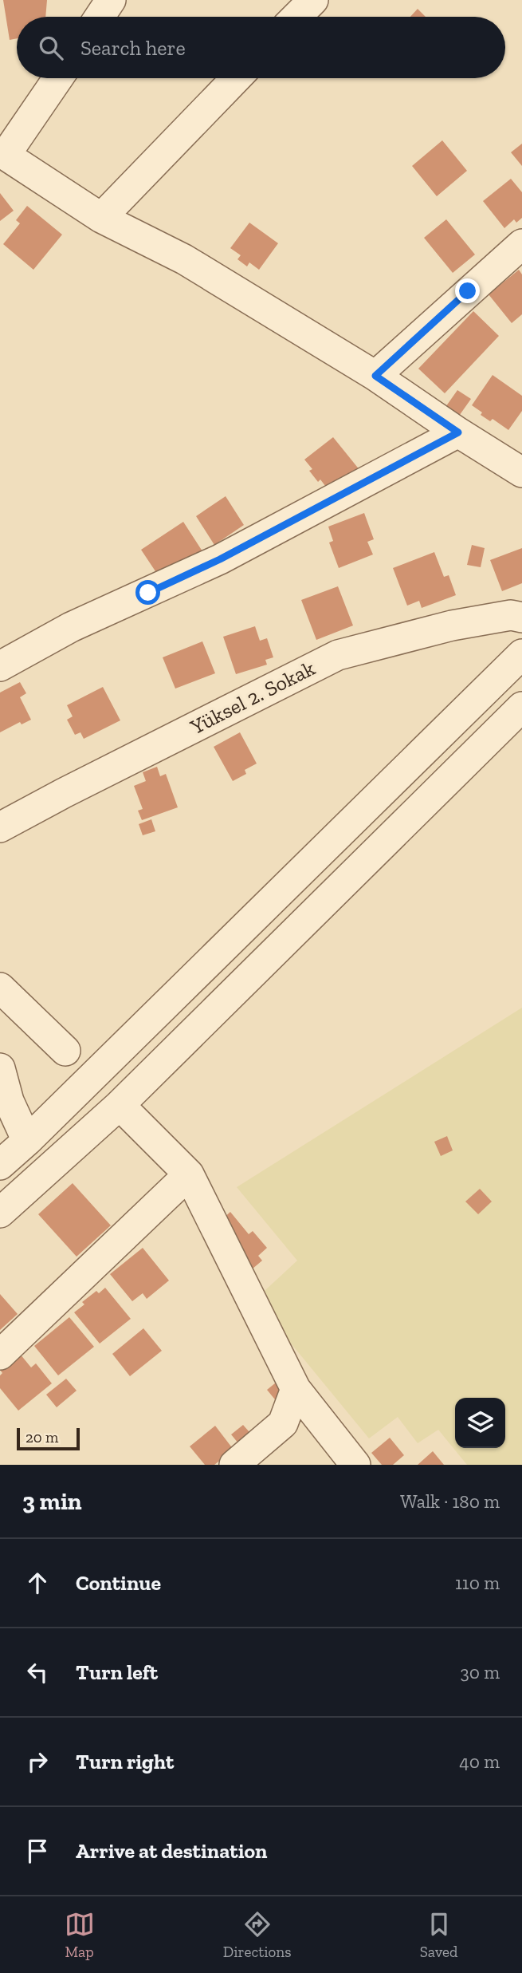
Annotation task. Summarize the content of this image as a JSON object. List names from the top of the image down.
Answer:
{
  "streets": {
    "street": ["Yüksel 2. Sokak"]
  },
  "scale_bar": "20 m",
  "page": {
    "search": "Search here",
    "scale": "20 m",
    "heading": ["3 min", "Walk · 180 m"],
    "list": [
      ["Continue", "110 m"],
      ["Turn left", "30 m"],
      ["Turn right", "40 m"],
      "Arrive at destination"
    ],
    "nav": ["Map", "Directions", "Saved"]
  }
}
